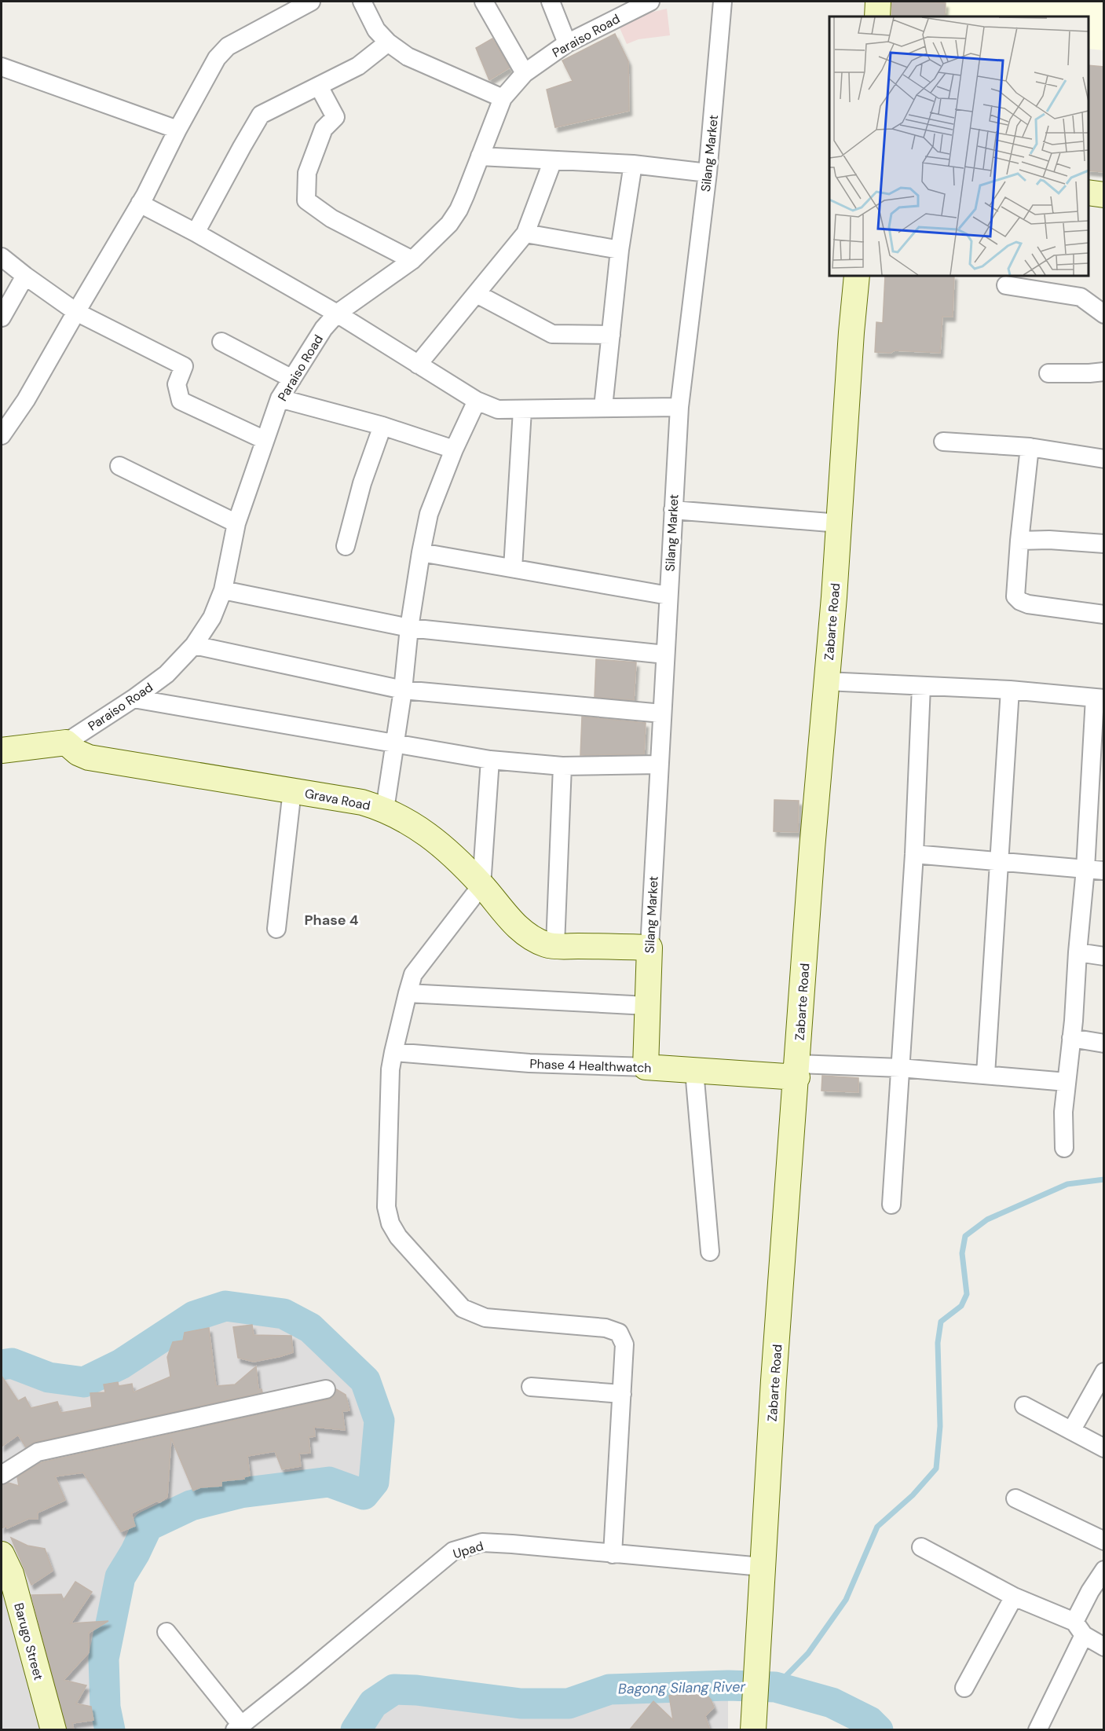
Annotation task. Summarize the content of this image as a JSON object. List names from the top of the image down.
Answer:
{
  "streets": {
    "main road": [
      "Paraiso Road",
      "Silang Market",
      "Zabarte Road",
      "Grava Road",
      "Phase 4 Healthwatch",
      "Barugo Street"
    ],
    "street": ["Upad"]
  },
  "crossings": [
    ["Paraiso Road", "Grava Road"],
    ["Silang Market", "Grava Road"],
    ["Silang Market", "Phase 4 Healthwatch"],
    ["Zabarte Road", "Phase 4 Healthwatch"],
    ["Zabarte Road", "Upad"]
  ],
  "districts": ["Phase 4"],
  "water": ["Bagong Silang River"]
}
